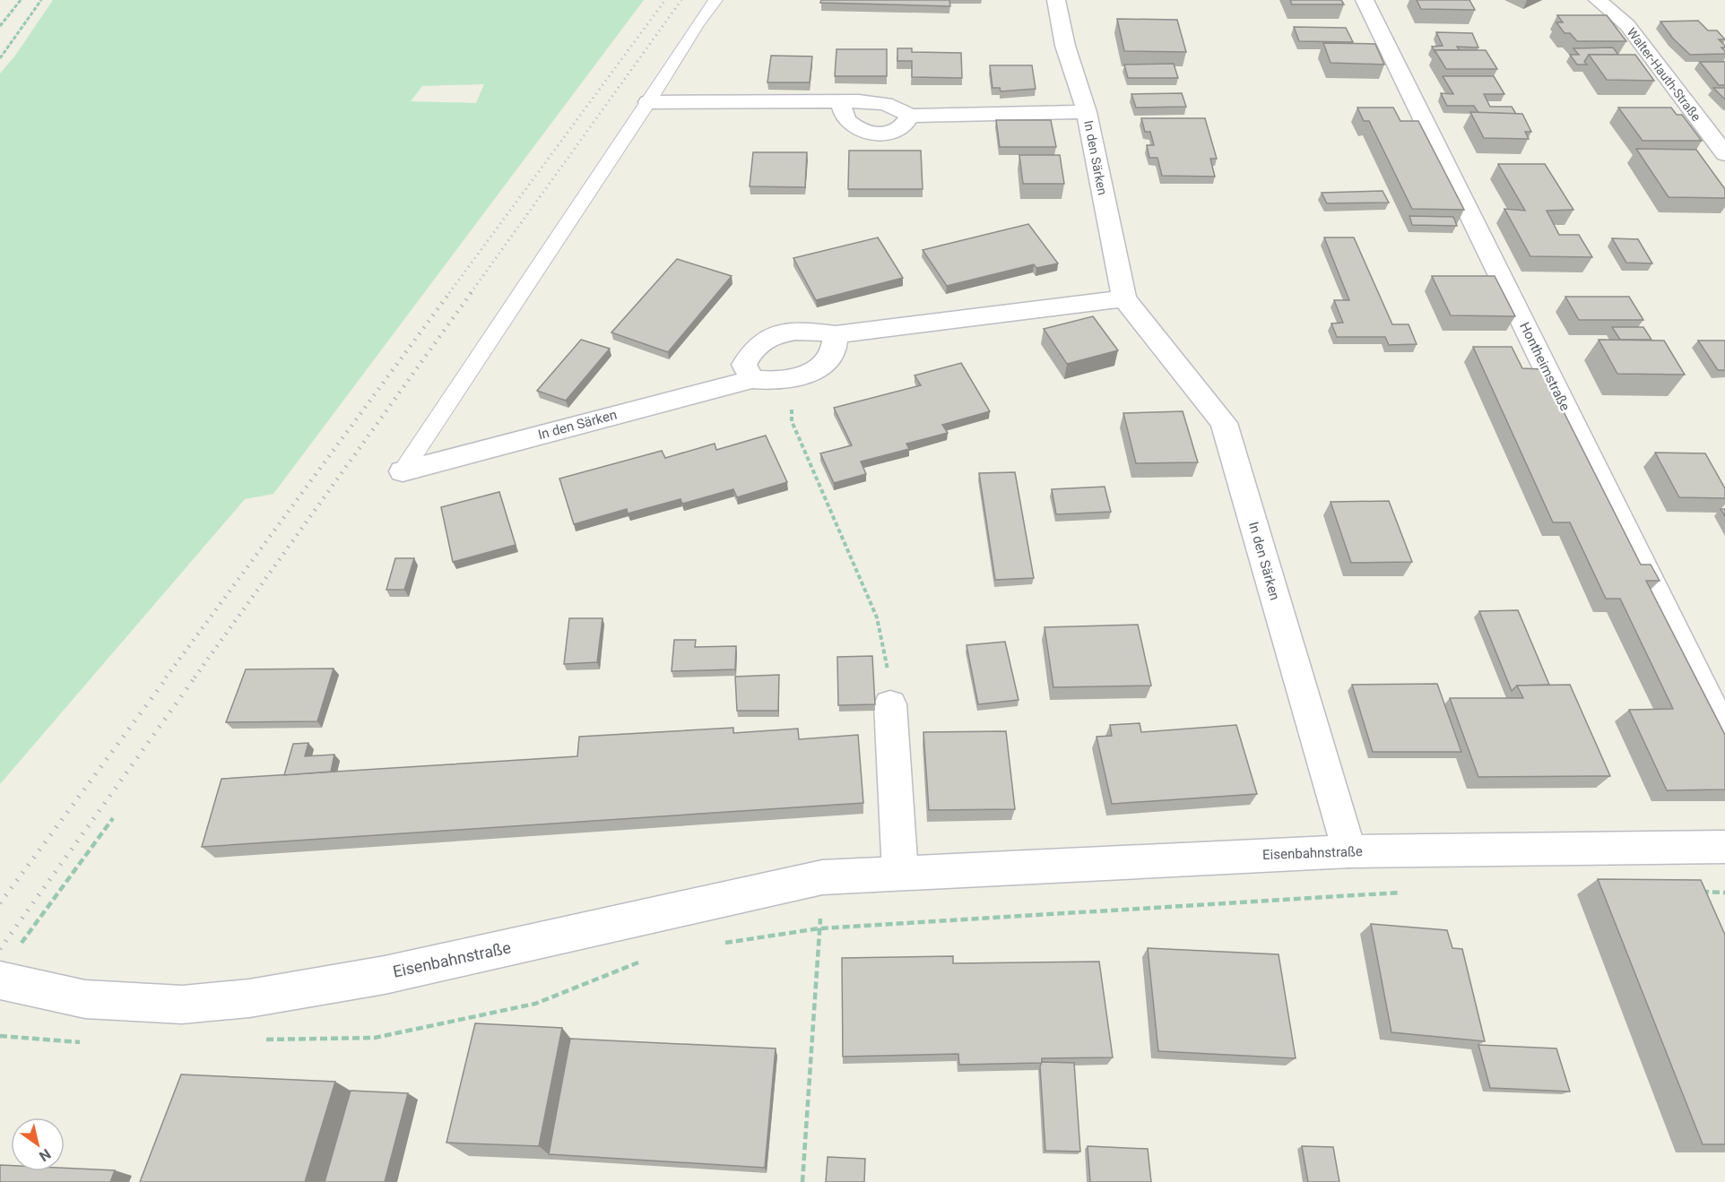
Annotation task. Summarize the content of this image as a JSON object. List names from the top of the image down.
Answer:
{
  "streets": {
    "street": [
      "Walter-Hauth-Straße",
      "In den Särken",
      "Hontheimstraße",
      "Eisenbahnstraße"
    ]
  },
  "crossings": [
    ["In den Särken", "Eisenbahnstraße"]
  ],
  "north": "bottom right"
}
